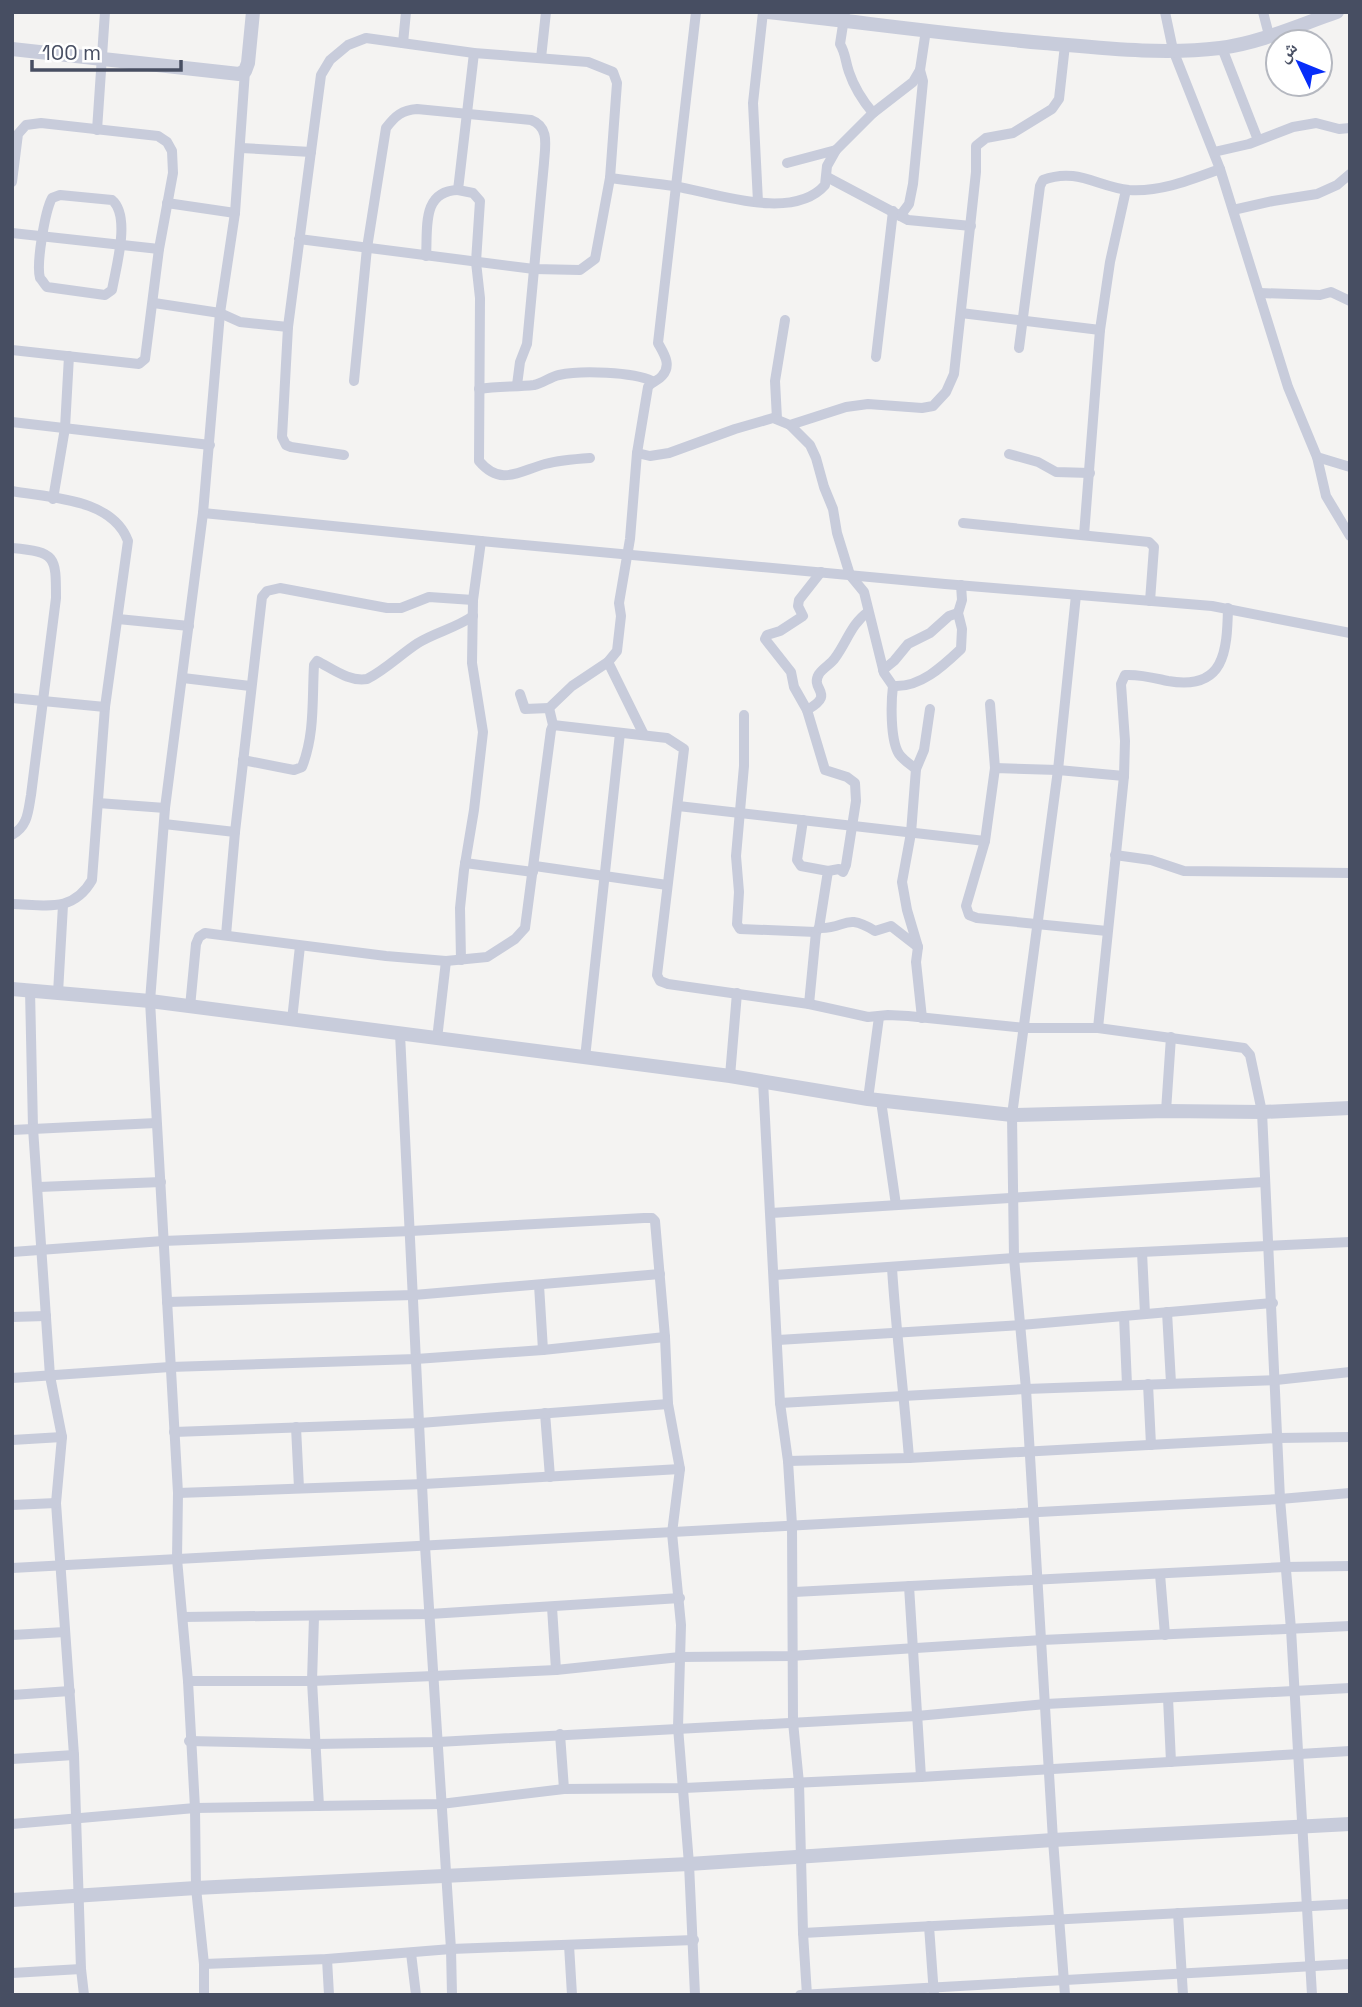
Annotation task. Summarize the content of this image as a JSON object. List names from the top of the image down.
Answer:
{
  "scale_bar": "100 m",
  "north": "top left"
}
